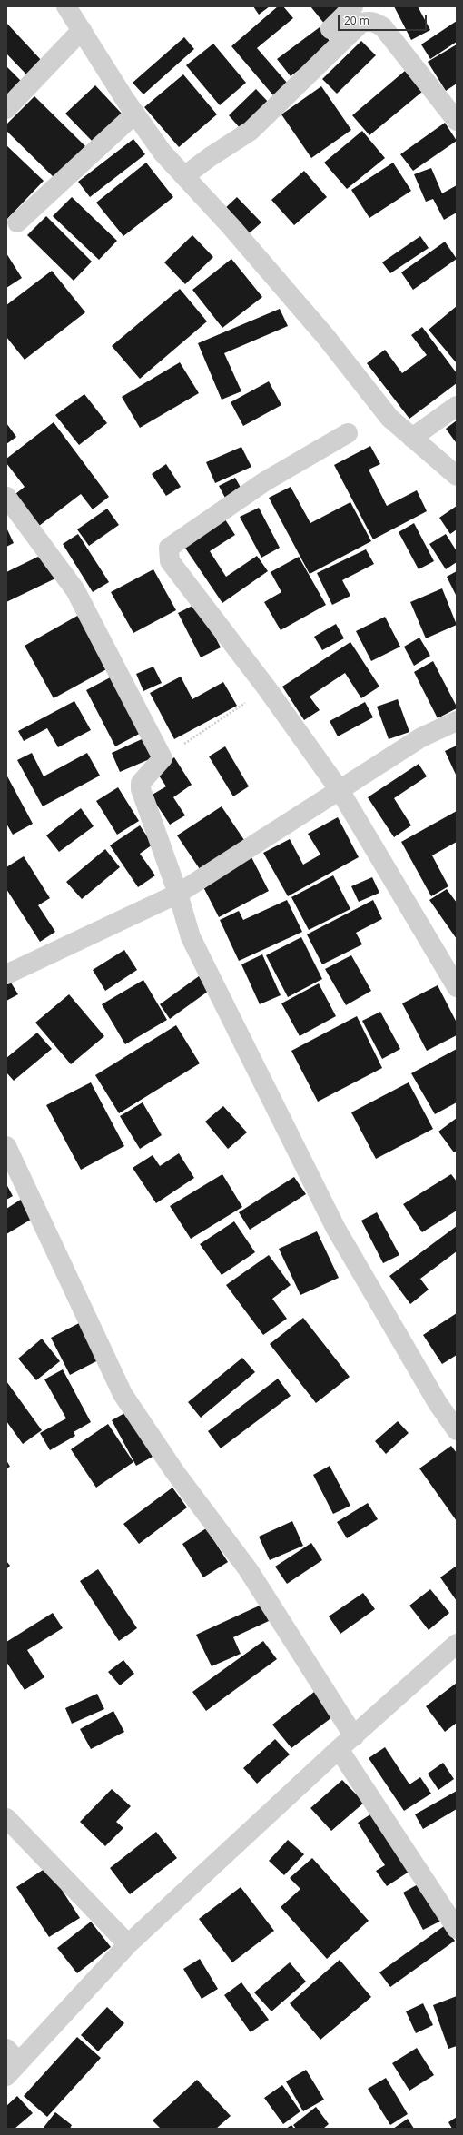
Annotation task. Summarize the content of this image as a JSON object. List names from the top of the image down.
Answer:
{
  "scale_bar": "20 m"
}
